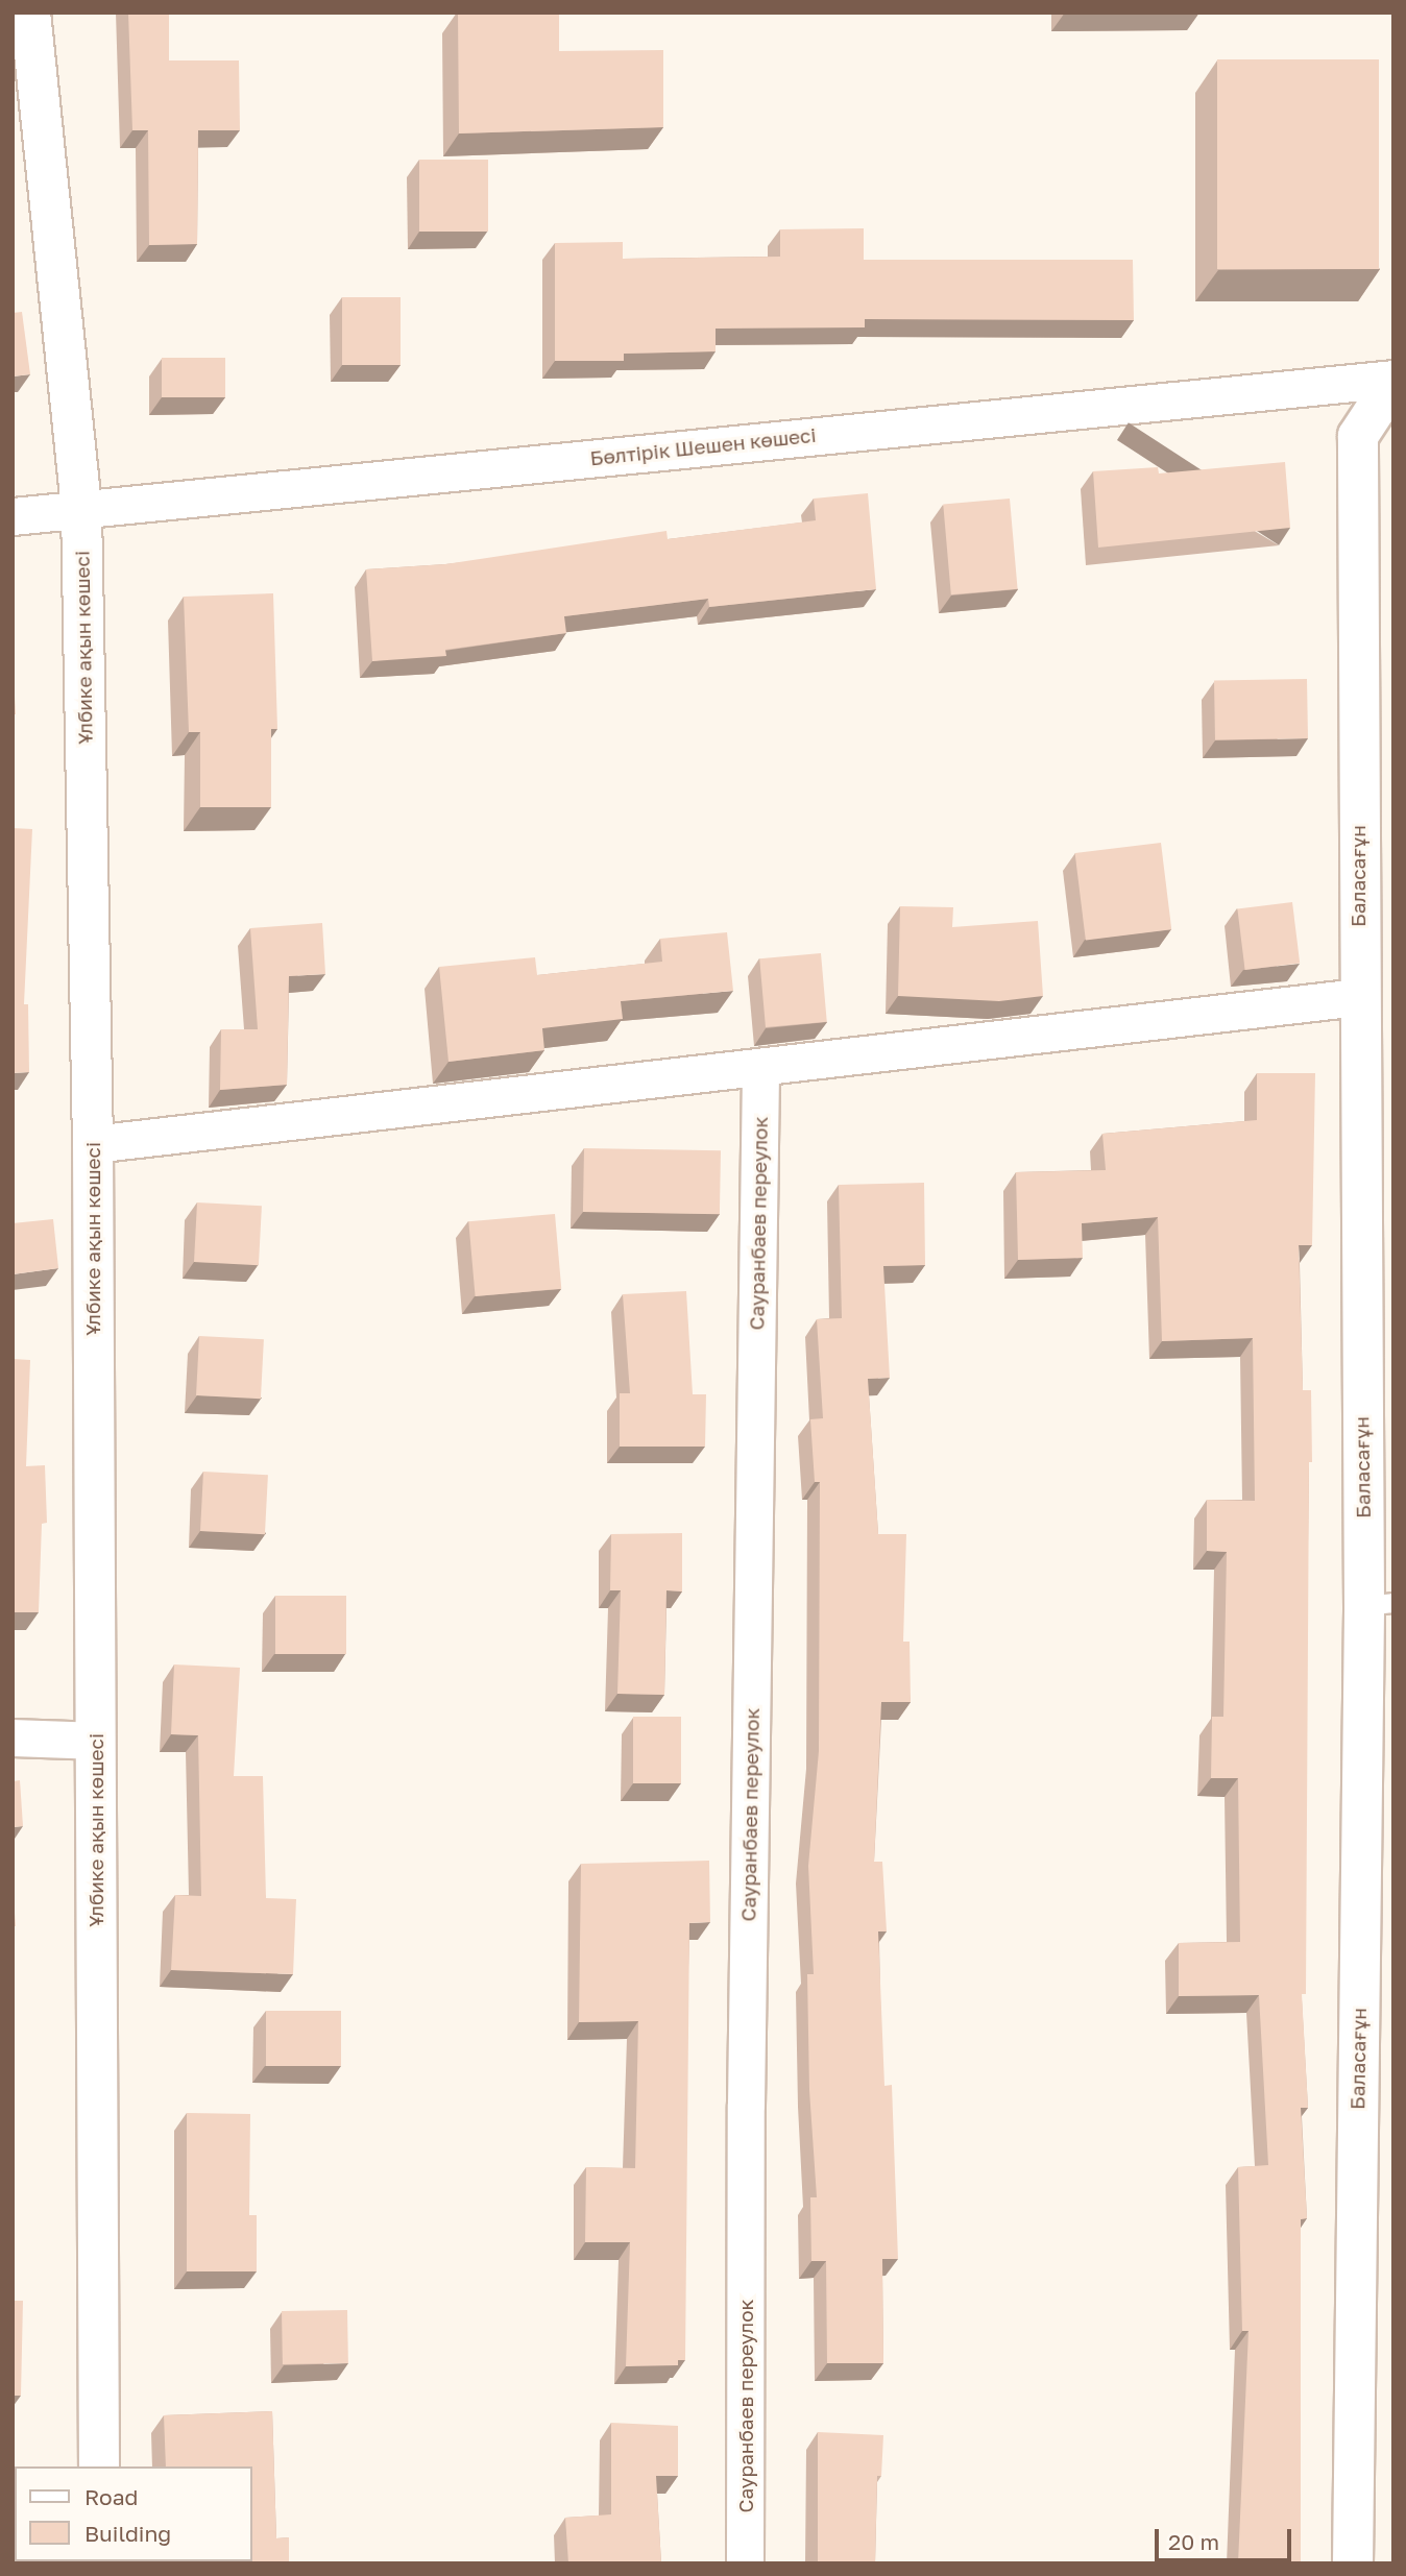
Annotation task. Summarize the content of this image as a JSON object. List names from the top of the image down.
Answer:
{
  "streets": {
    "main road": ["Ұлбике ақын көшесі", "Баласағұн"],
    "street": ["Бөлтірік Шешен көшесі", "Сауранбаев переулок"]
  },
  "crossings": [
    ["Бөлтірік Шешен көшесі", "Ұлбике ақын көшесі"],
    ["Бөлтірік Шешен көшесі", "Баласағұн"]
  ],
  "legend": ["Road", "Building"],
  "scale_bar": "20 m"
}
